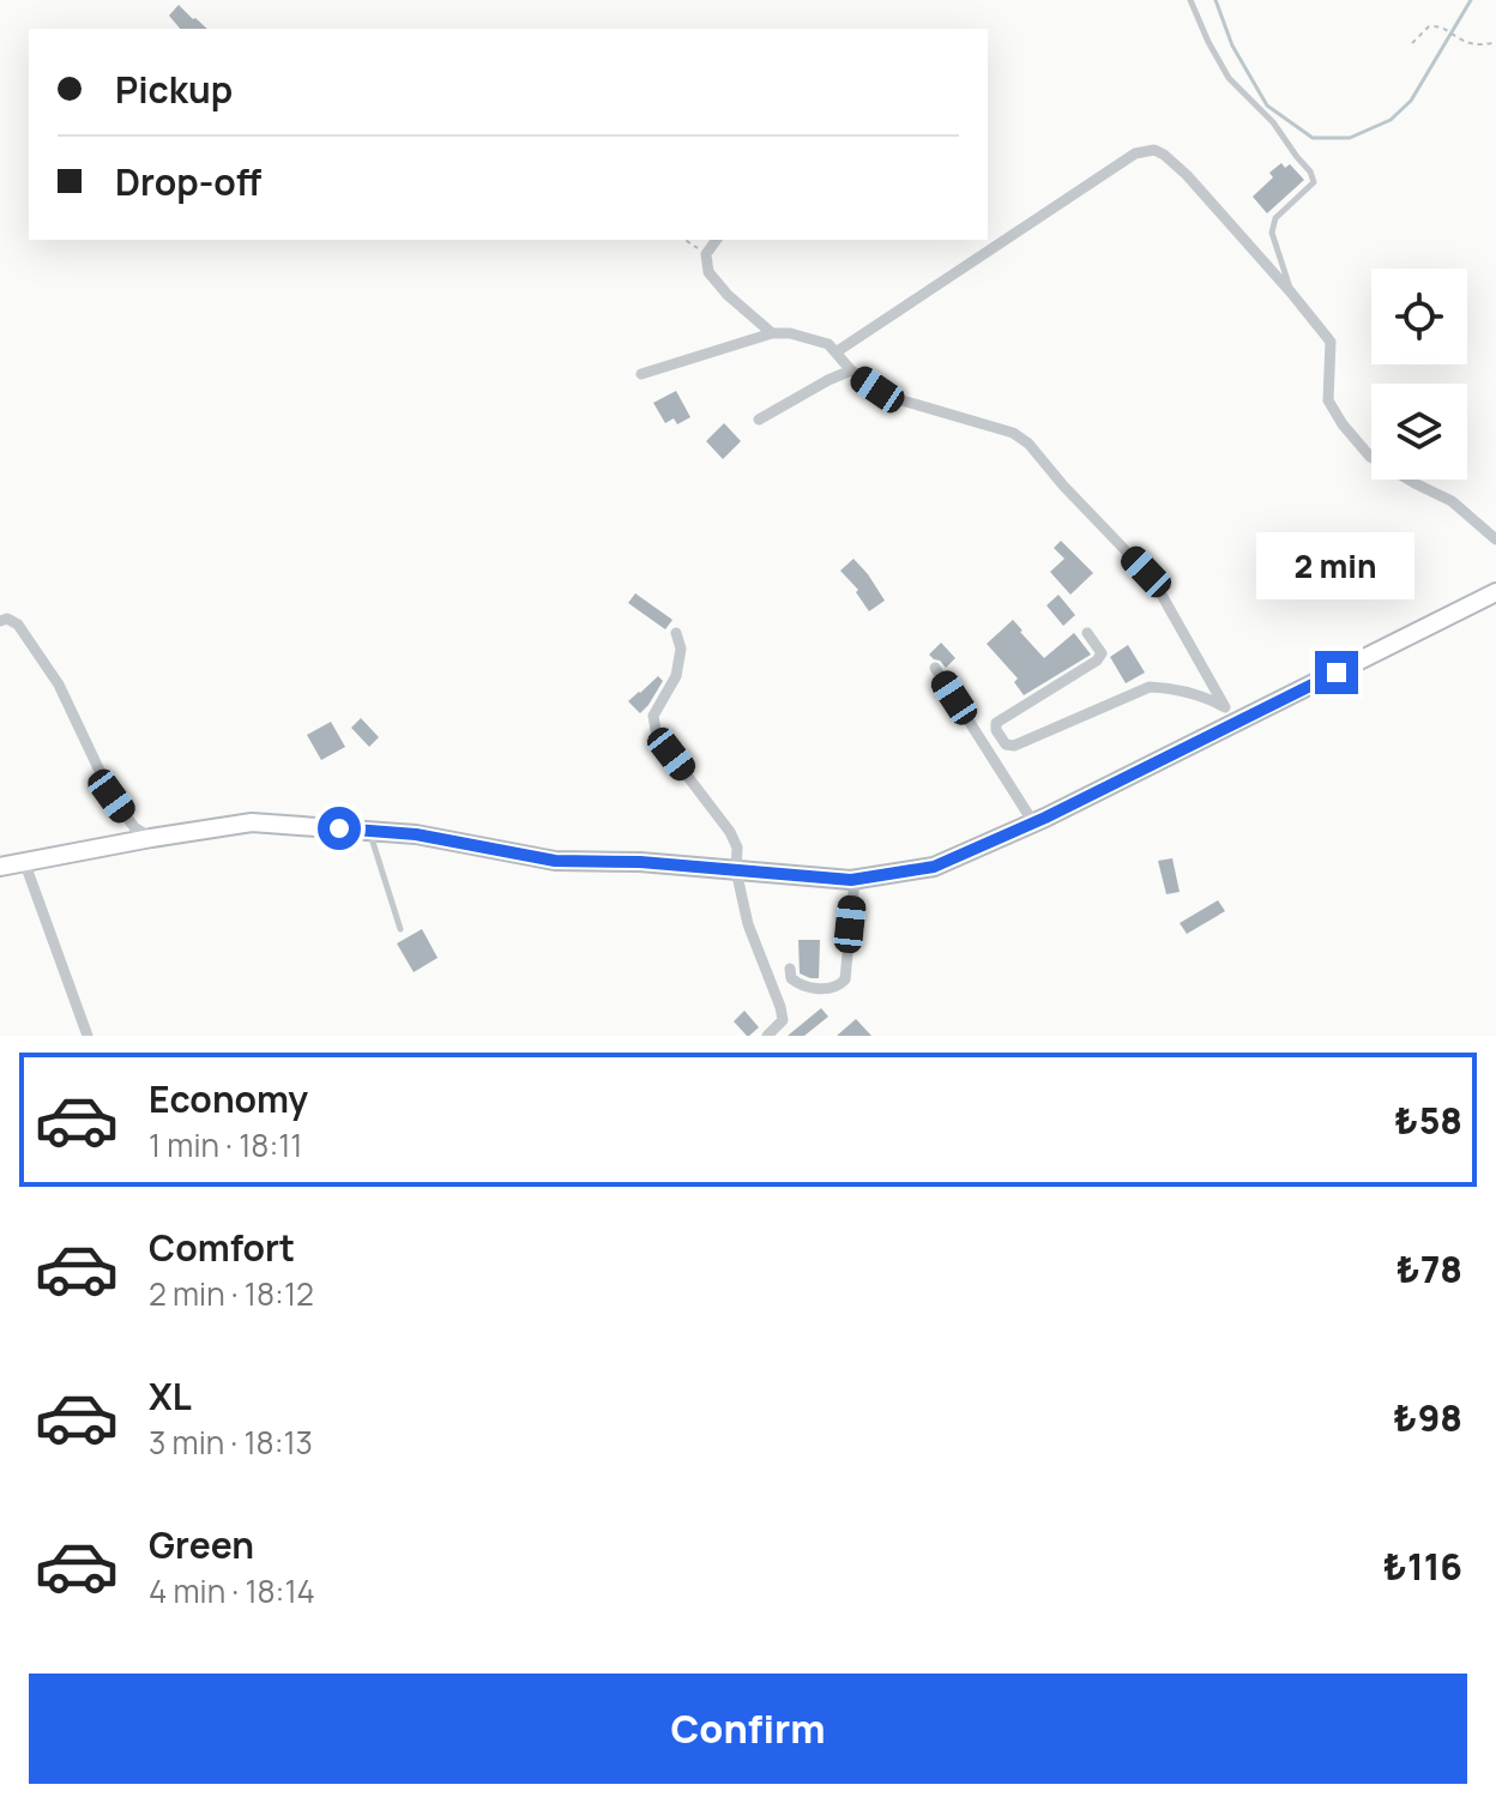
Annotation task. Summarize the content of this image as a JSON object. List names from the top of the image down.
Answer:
{
  "page": {
    "banner": ["Pickup", "Drop-off"],
    "bubble": "2 min",
    "list": [
      {
        "name": "Economy",
        "note": "1 min · 18:11",
        "value": "₺58"
      },
      {
        "name": "Comfort",
        "note": "2 min · 18:12",
        "value": "₺78"
      },
      {
        "name": "XL",
        "note": "3 min · 18:13",
        "value": "₺98"
      },
      {
        "name": "Green",
        "note": "4 min · 18:14",
        "value": "₺116"
      }
    ],
    "buttons": "Confirm"
  }
}
